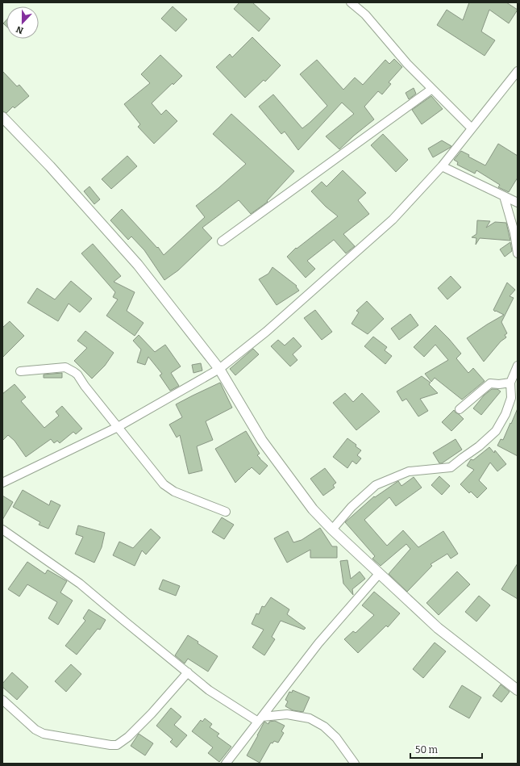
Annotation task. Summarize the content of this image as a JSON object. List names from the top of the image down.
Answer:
{
  "scale_bar": "50 m",
  "north": "bottom"
}
